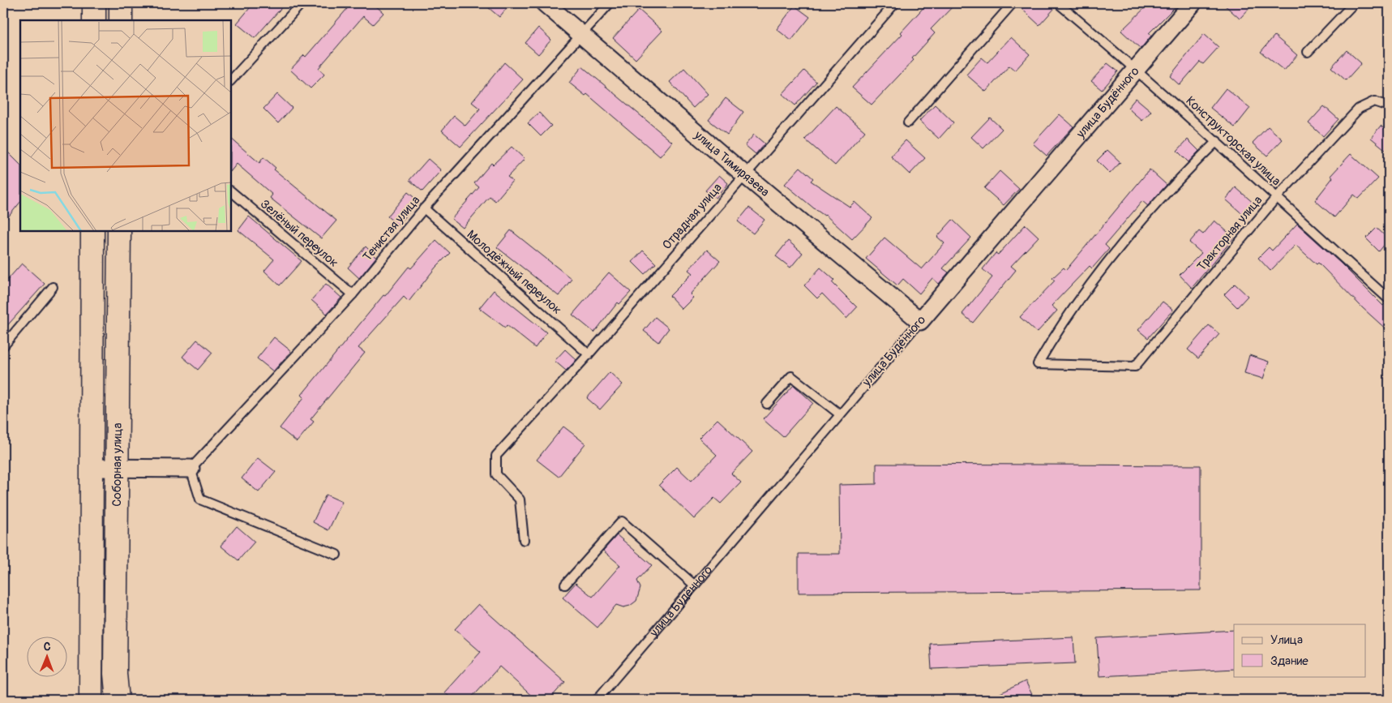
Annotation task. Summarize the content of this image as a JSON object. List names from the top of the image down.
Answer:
{
  "streets": {
    "street": ["улица Будённого", "улица Тимирязева", "Соборная улица"],
    "lane": [
      "Конструкторская улица",
      "Отрадная улица",
      "Тенистая улица",
      "Зелёный переулок",
      "Тракторная улица",
      "Молодёжный переулок"
    ]
  },
  "crossings": [
    ["улица Будённого", "Конструкторская улица"],
    ["улица Будённого", "улица Тимирязева"],
    ["Конструкторская улица", "Тракторная улица"],
    ["улица Тимирязева", "Отрадная улица"],
    ["улица Тимирязева", "Тенистая улица"],
    ["Отрадная улица", "Молодёжный переулок"],
    ["Тенистая улица", "Зелёный переулок"],
    ["Тенистая улица", "Молодёжный переулок"]
  ],
  "legend": ["Улица", "Здание"],
  "north": "top"
}
